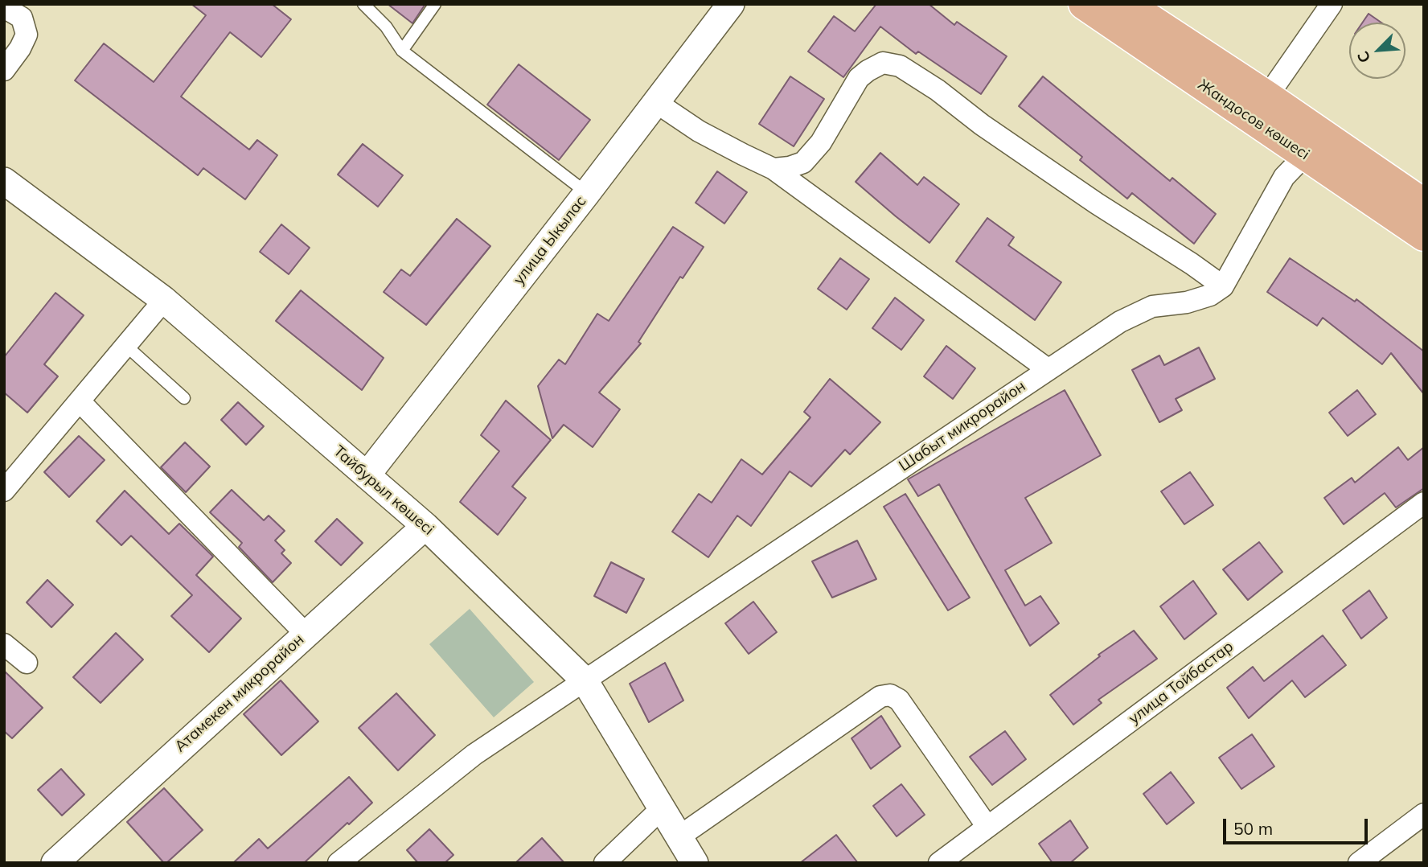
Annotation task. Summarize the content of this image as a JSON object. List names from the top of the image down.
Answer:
{
  "streets": {
    "main road": ["Жандосов көшесі"],
    "street": [
      "улица Ыкылас",
      "Шабыт микрорайон",
      "Тайбурыл көшесі",
      "улица Тойбастар",
      "Атамекен микрорайон"
    ]
  },
  "crossings": [
    ["улица Ыкылас", "Тайбурыл көшесі"],
    ["Шабыт микрорайон", "Тайбурыл көшесі"],
    ["Тайбурыл көшесі", "Атамекен микрорайон"]
  ],
  "scale_bar": "50 m",
  "north": "bottom left"
}
